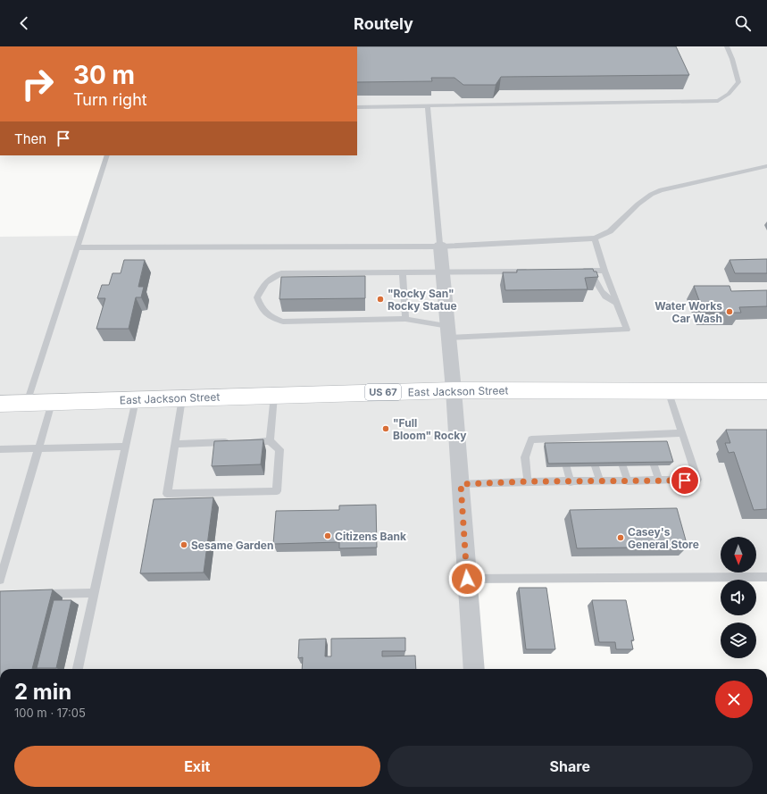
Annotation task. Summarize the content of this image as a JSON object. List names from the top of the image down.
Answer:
{
  "streets": {
    "highway": ["East Jackson Street", "US 67"]
  },
  "places": [
    "\"Rocky San\" Rocky Statue",
    "Water Works Car Wash",
    "\"Full Bloom\" Rocky",
    "Citizens Bank",
    "Casey's General Store",
    "Sesame Garden"
  ],
  "north": "bottom",
  "page": {
    "header": "Routely",
    "turn": ["30 m", "Turn right"],
    "then": "Then",
    "heading": ["2 min", "100 m · 17:05"],
    "buttons": ["Exit", "Share"]
  }
}
